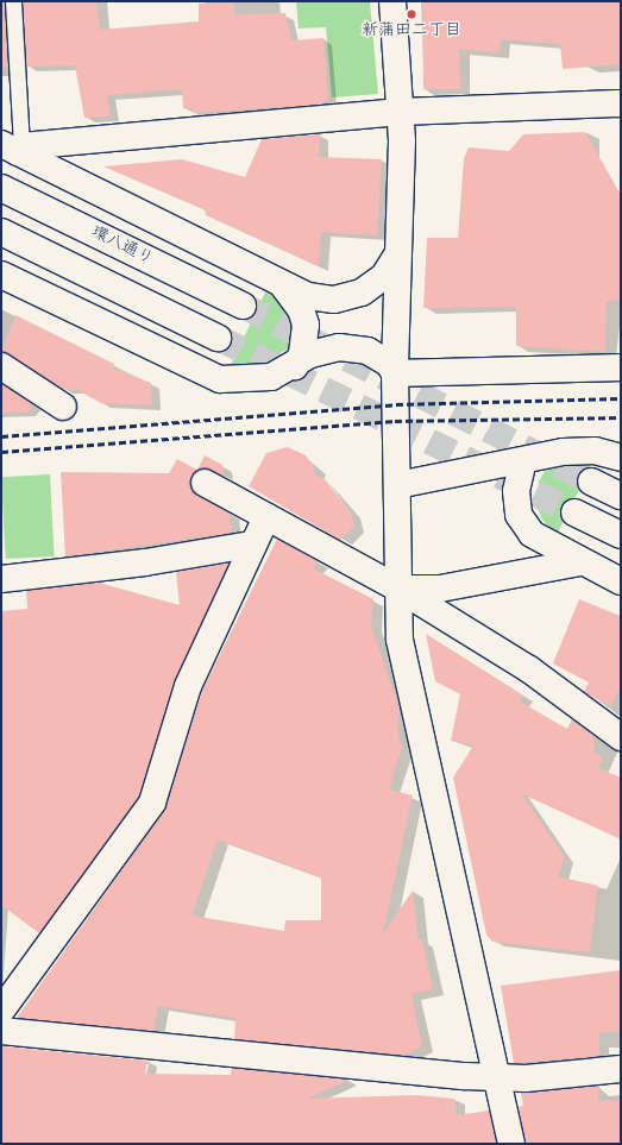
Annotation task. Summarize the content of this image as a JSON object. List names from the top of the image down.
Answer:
{
  "streets": {
    "street": ["環八通り"]
  },
  "places": ["新蒲田二丁目"]
}
